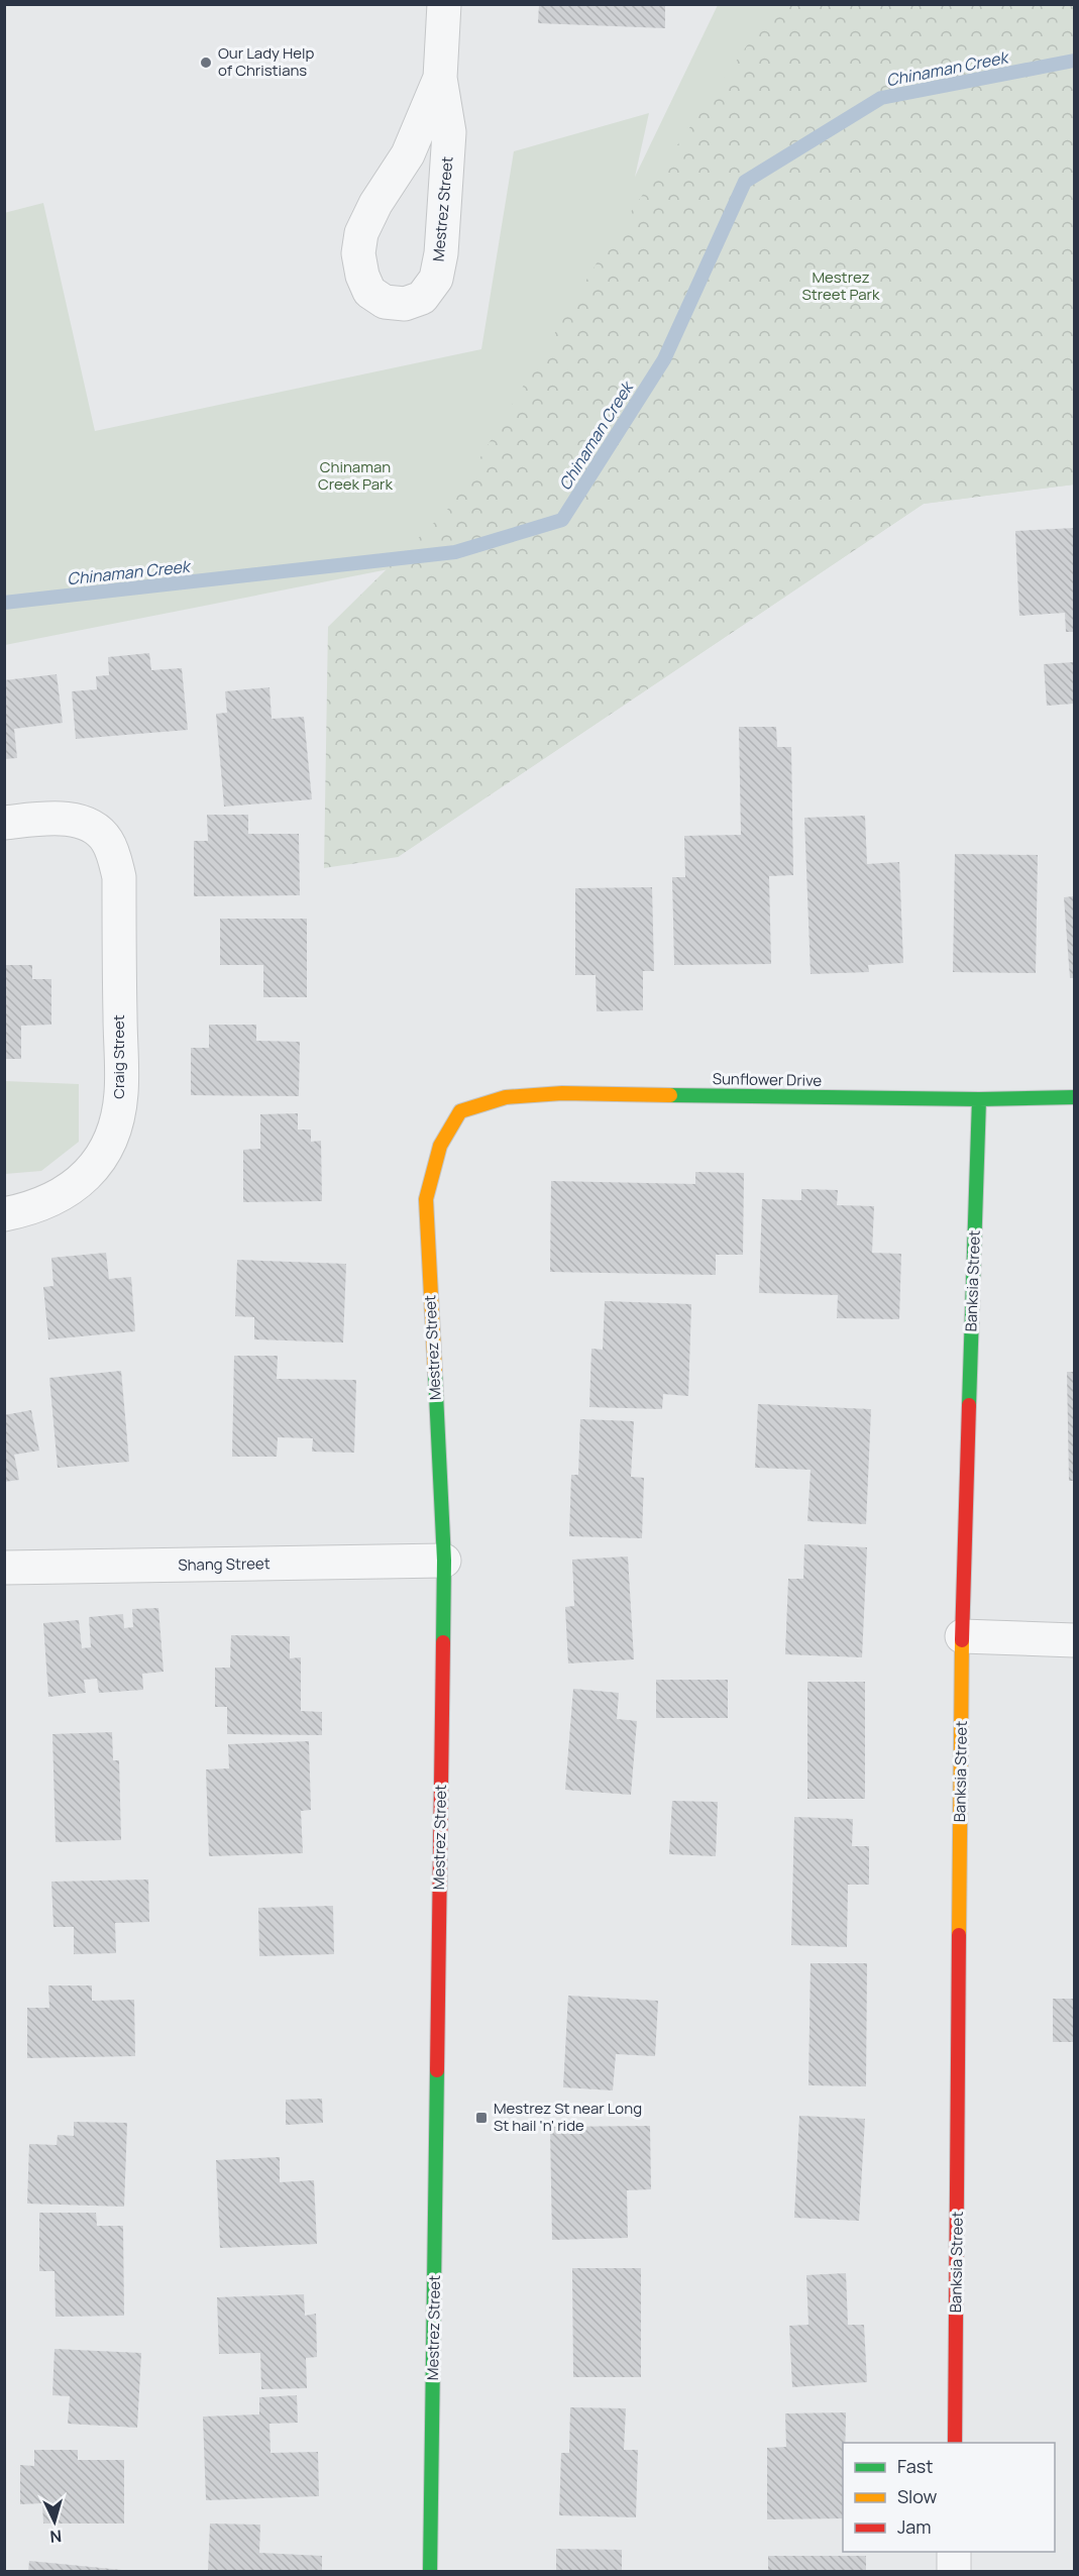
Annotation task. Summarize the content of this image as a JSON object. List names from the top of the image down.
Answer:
{
  "streets": {
    "street": [
      "Mestrez Street",
      "Craig Street",
      "Sunflower Drive",
      "Banksia Street",
      "Shang Street"
    ]
  },
  "crossings": [
    ["Mestrez Street", "Sunflower Drive"],
    ["Mestrez Street", "Shang Street"],
    ["Sunflower Drive", "Banksia Street"]
  ],
  "water": ["Chinaman Creek"],
  "parks": ["Mestrez Street Park", "Chinaman Creek Park"],
  "places": {
    "other": ["Our Lady Help of Christians"],
    "transit": ["Mestrez St near Long St hail 'n' ride"]
  },
  "legend": ["Fast", "Slow", "Jam"],
  "north": "bottom"
}
